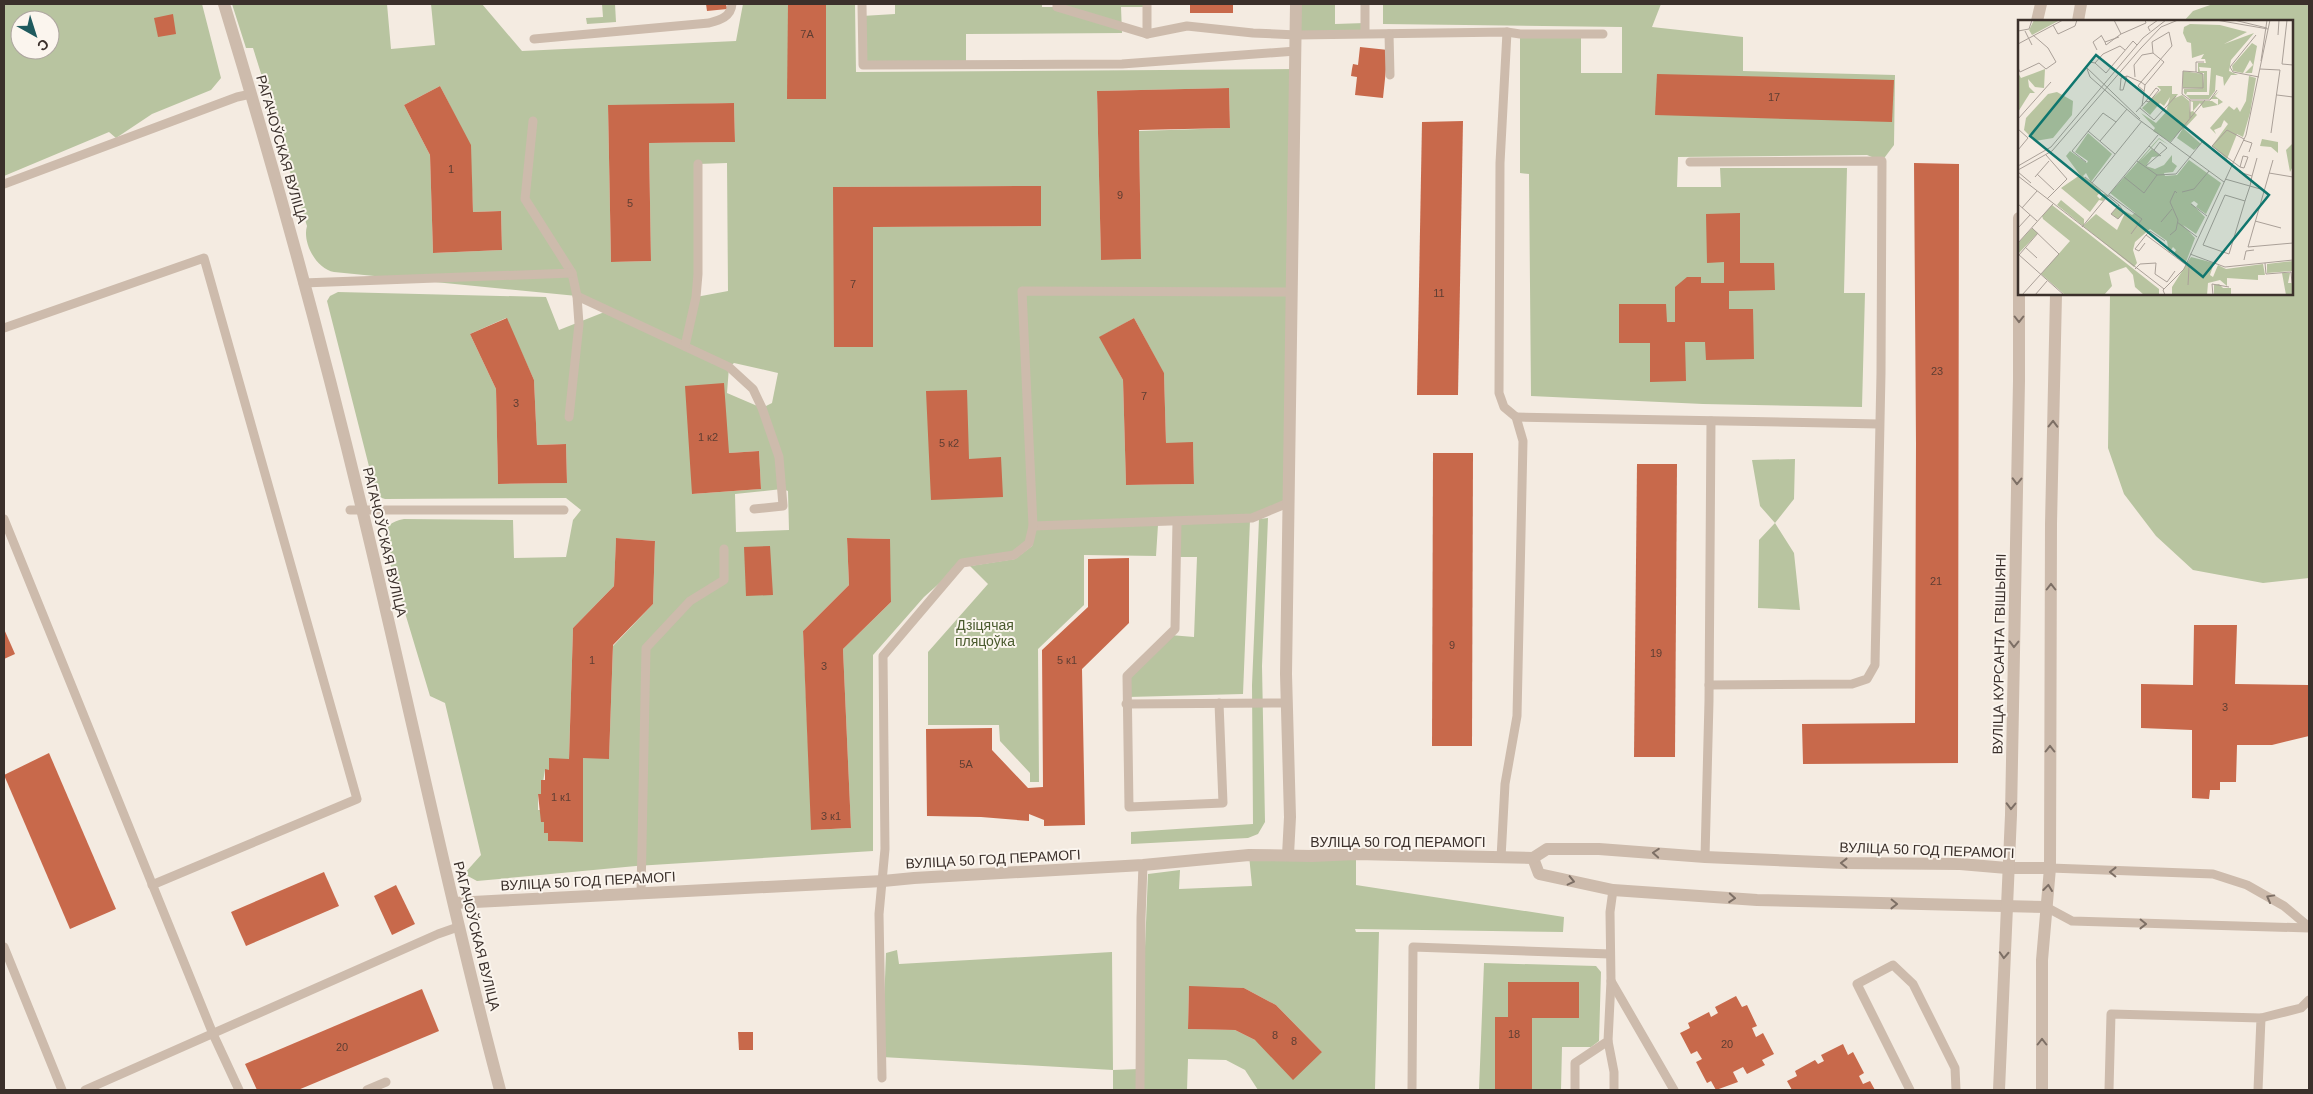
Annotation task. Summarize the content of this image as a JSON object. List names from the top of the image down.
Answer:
{
  "streets": {
    "street": ["РАГАЧОЎСКАЯ ВУЛІЦА", "ВУЛІЦА КУРСАНТА ГВІШЫЯНІ", "ВУЛІЦА 50 ГОД ПЕРАМОГІ"]
  },
  "crossings": [
    ["РАГАЧОЎСКАЯ ВУЛІЦА", "ВУЛІЦА 50 ГОД ПЕРАМОГІ"],
    ["ВУЛІЦА КУРСАНТА ГВІШЫЯНІ", "ВУЛІЦА 50 ГОД ПЕРАМОГІ"]
  ],
  "parks": ["Дзіцячая пляцоўка"],
  "house_numbers": [
    "7А",
    "17",
    "1",
    "9",
    "5",
    "7",
    "11",
    "23",
    "7",
    "3",
    "1 к2",
    "5 к2",
    "21",
    "9",
    "19",
    "1",
    "5 к1",
    "3",
    "3",
    "5А",
    "1 к1",
    "3 к1",
    "18",
    "8",
    "8",
    "20",
    "20"
  ],
  "north": "bottom right"
}
